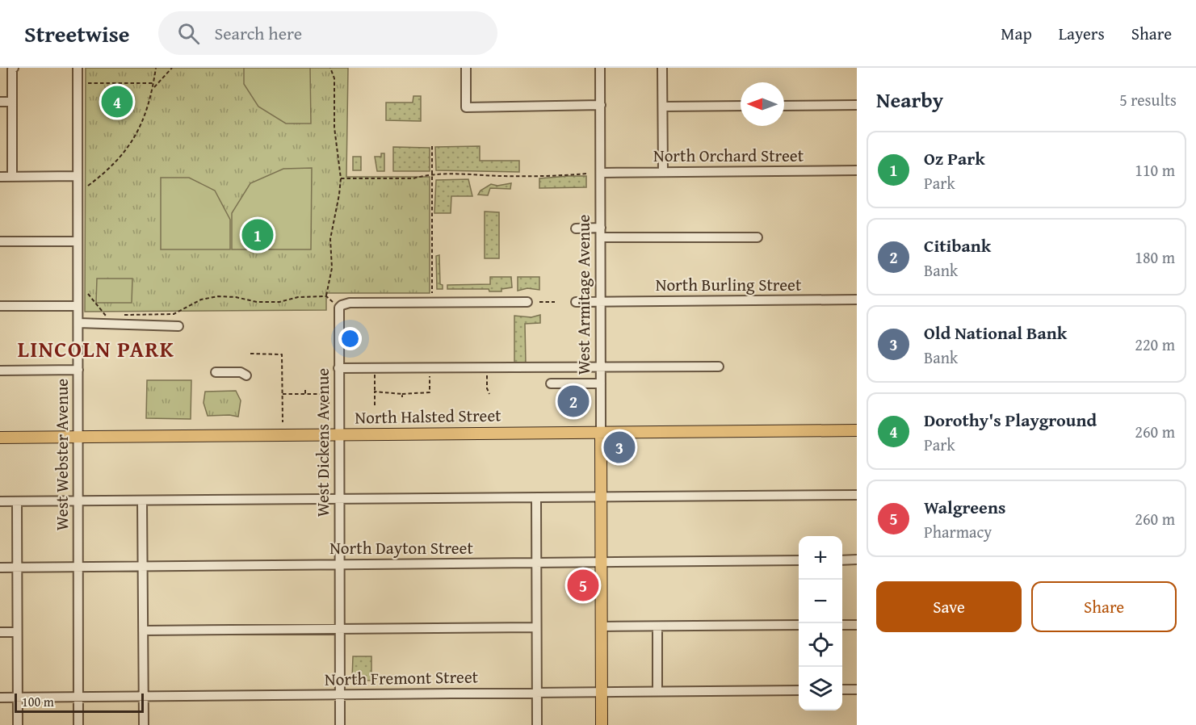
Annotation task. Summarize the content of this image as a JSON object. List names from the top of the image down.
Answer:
{
  "streets": {
    "main road": ["West Armitage Avenue", "North Halsted Street"],
    "street": [
      "North Orchard Street",
      "North Burling Street",
      "West Dickens Avenue",
      "West Webster Avenue",
      "North Dayton Street",
      "North Fremont Street"
    ]
  },
  "crossings": [
    ["North Orchard Street", "West Armitage Avenue"],
    ["North Burling Street", "West Armitage Avenue"],
    ["West Armitage Avenue", "North Halsted Street"],
    ["West Armitage Avenue", "North Dayton Street"],
    ["West Armitage Avenue", "North Fremont Street"],
    ["North Halsted Street", "West Dickens Avenue"],
    ["North Halsted Street", "West Webster Avenue"],
    ["West Dickens Avenue", "North Dayton Street"],
    ["West Dickens Avenue", "North Fremont Street"],
    ["West Webster Avenue", "North Dayton Street"],
    ["West Webster Avenue", "North Fremont Street"]
  ],
  "districts": ["LINCOLN PARK"],
  "scale_bar": "100 m",
  "north": "left",
  "page": {
    "header": "Streetwise",
    "search": "Search here",
    "nav": ["Map", "Layers", "Share"],
    "heading": ["Nearby", "5 results"],
    "pins": [
      "4",
      "1",
      "2",
      "3",
      "5"
    ],
    "list": [
      {
        "mark": "1",
        "name": "Oz Park",
        "note": "Park",
        "value": "110 m"
      },
      {
        "mark": "2",
        "name": "Citibank",
        "note": "Bank",
        "value": "180 m"
      },
      {
        "mark": "3",
        "name": "Old National Bank",
        "note": "Bank",
        "value": "220 m"
      },
      {
        "mark": "4",
        "name": "Dorothy's Playground",
        "note": "Park",
        "value": "260 m"
      },
      {
        "mark": "5",
        "name": "Walgreens",
        "note": "Pharmacy",
        "value": "260 m"
      }
    ],
    "map_buttons": ["+", "−"],
    "buttons": ["Save", "Share"],
    "scale": "100 m"
  }
}
